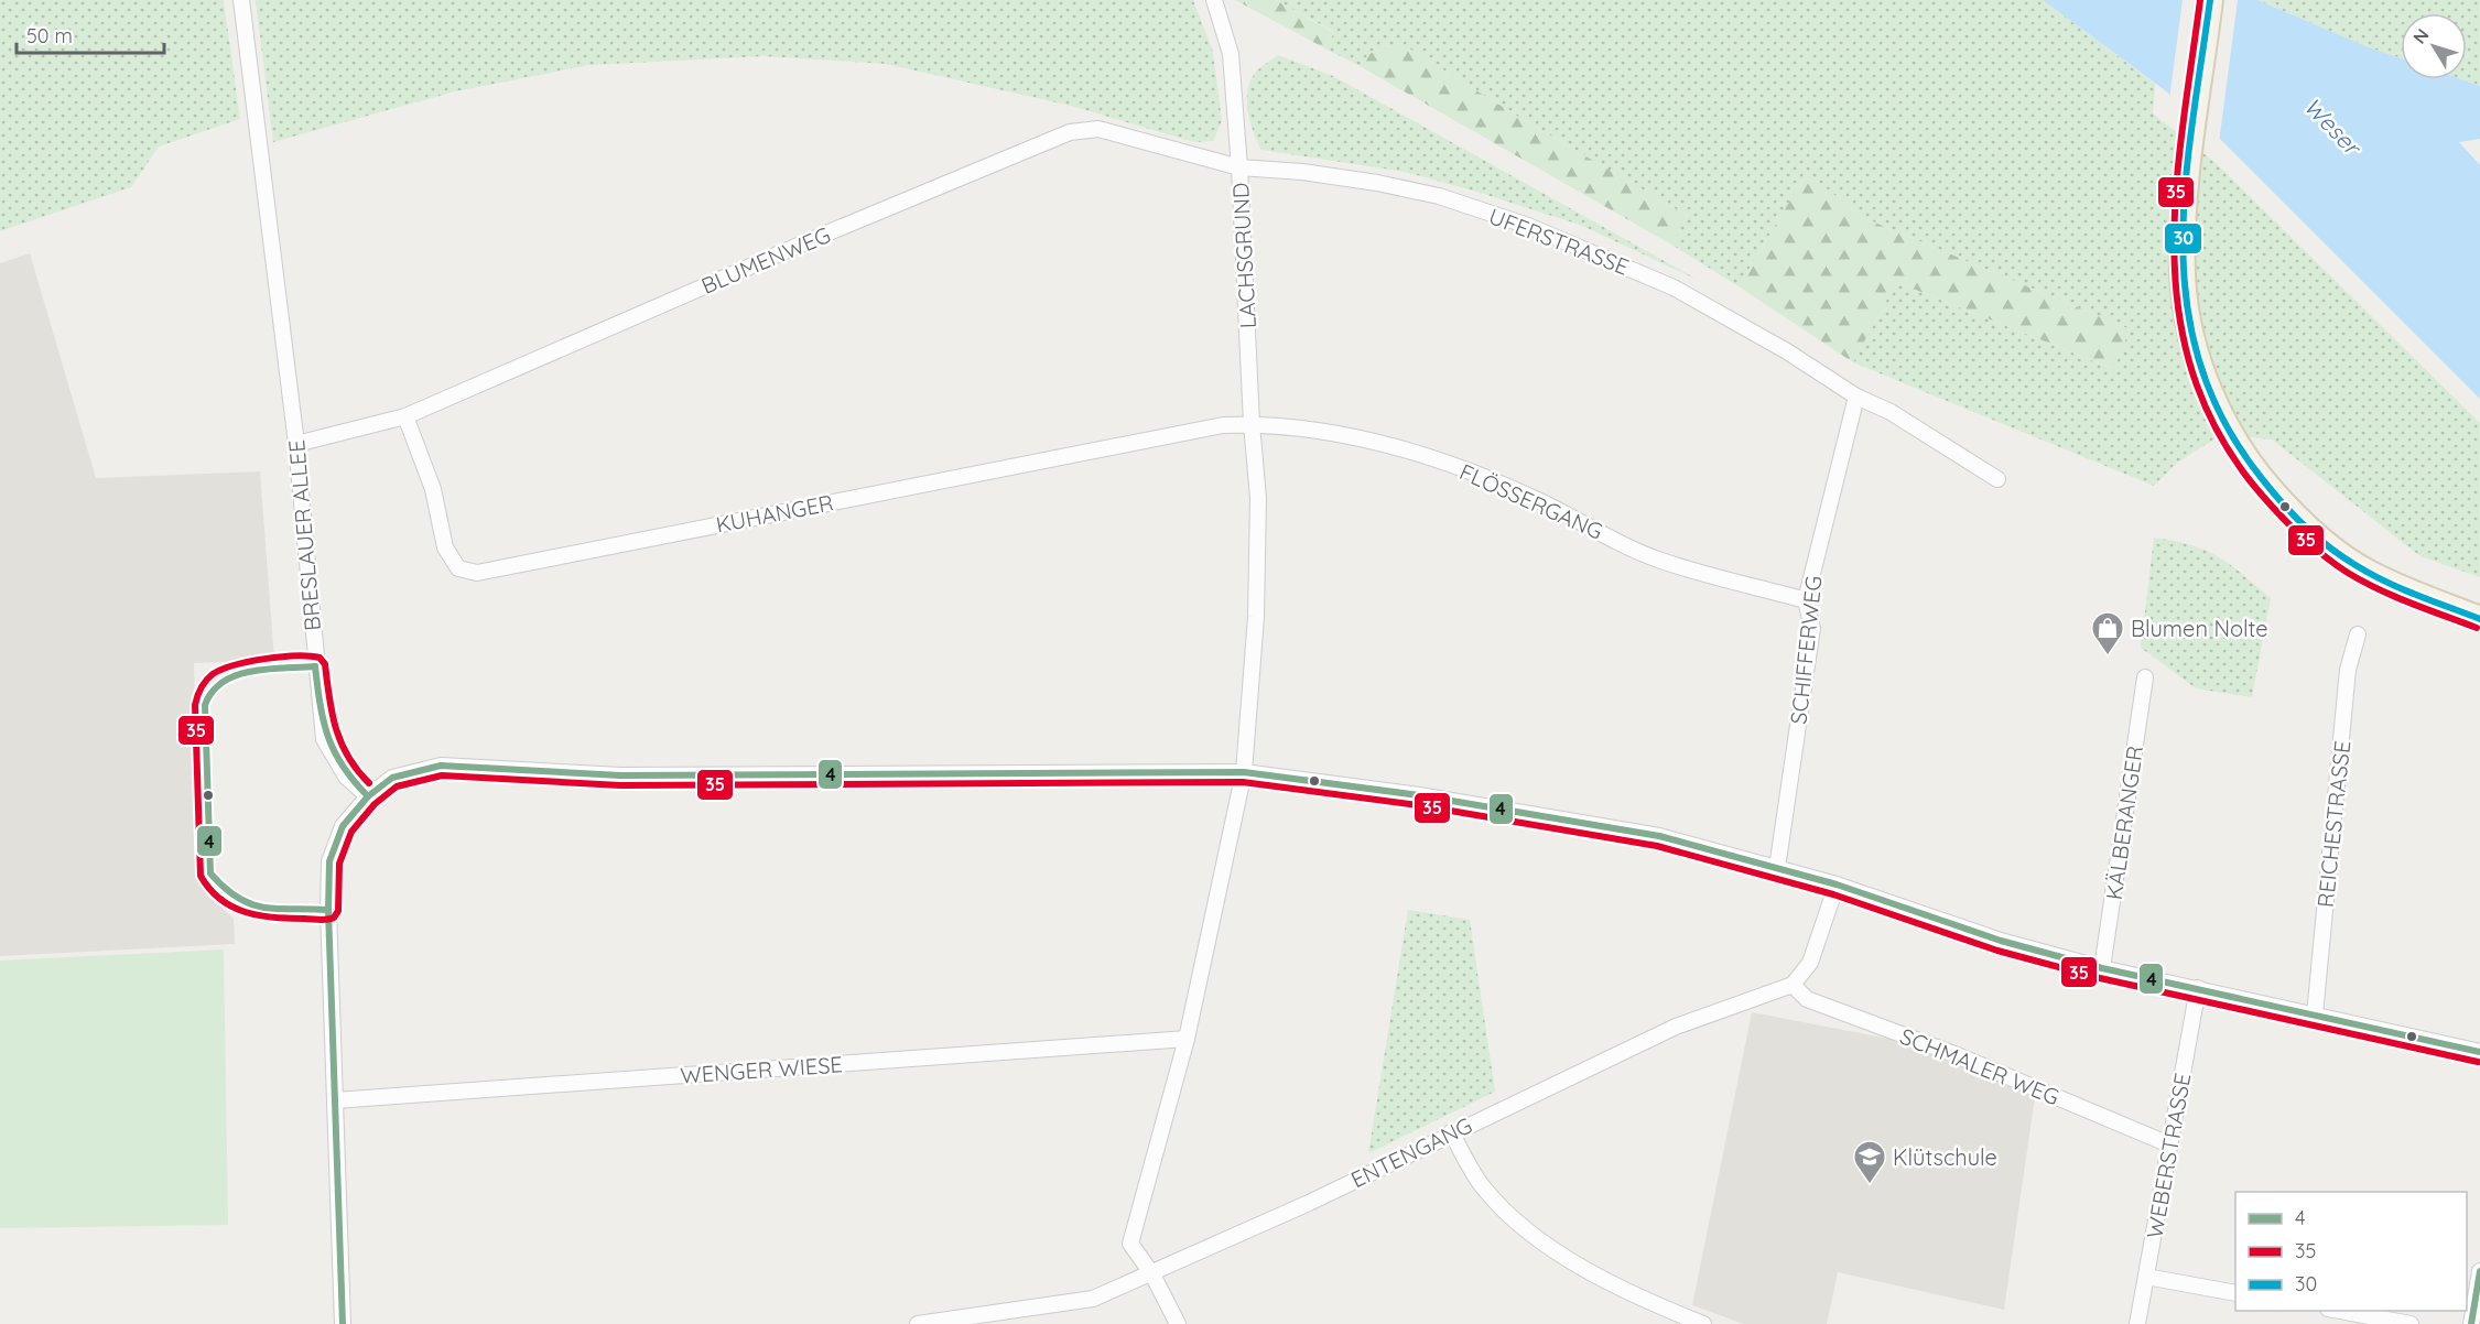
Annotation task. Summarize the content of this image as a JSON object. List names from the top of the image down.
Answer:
{
  "streets": {
    "street": [
      "UFERSTRASSE",
      "LACHSGRUND",
      "BLUMENWEG",
      "FLÖSSERGANG",
      "KUHANGER",
      "BRESLAUER ALLEE",
      "SCHIFFERWEG",
      "KÄLBERANGER",
      "REICHESTRASSE",
      "SCHMALER WEG",
      "WENGER WIESE",
      "ENTENGANG",
      "WEBERSTRASSE"
    ]
  },
  "crossings": [
    ["UFERSTRASSE", "LACHSGRUND"],
    ["UFERSTRASSE", "BLUMENWEG"],
    ["UFERSTRASSE", "SCHIFFERWEG"],
    ["LACHSGRUND", "BLUMENWEG"],
    ["LACHSGRUND", "FLÖSSERGANG"],
    ["LACHSGRUND", "KUHANGER"],
    ["LACHSGRUND", "WENGER WIESE"],
    ["LACHSGRUND", "ENTENGANG"],
    ["BLUMENWEG", "KUHANGER"],
    ["BLUMENWEG", "BRESLAUER ALLEE"],
    ["FLÖSSERGANG", "KUHANGER"],
    ["FLÖSSERGANG", "SCHIFFERWEG"],
    ["SCHMALER WEG", "ENTENGANG"],
    ["SCHMALER WEG", "WEBERSTRASSE"]
  ],
  "water": ["Weser"],
  "places": {
    "shop": ["Blumen Nolte"],
    "school or university": ["Klütschule"]
  },
  "lines": ["transit line 35", "transit line 30", "transit line 4"],
  "legend": ["4", "35", "30"],
  "scale_bar": "50 m",
  "north": "top left"
}
